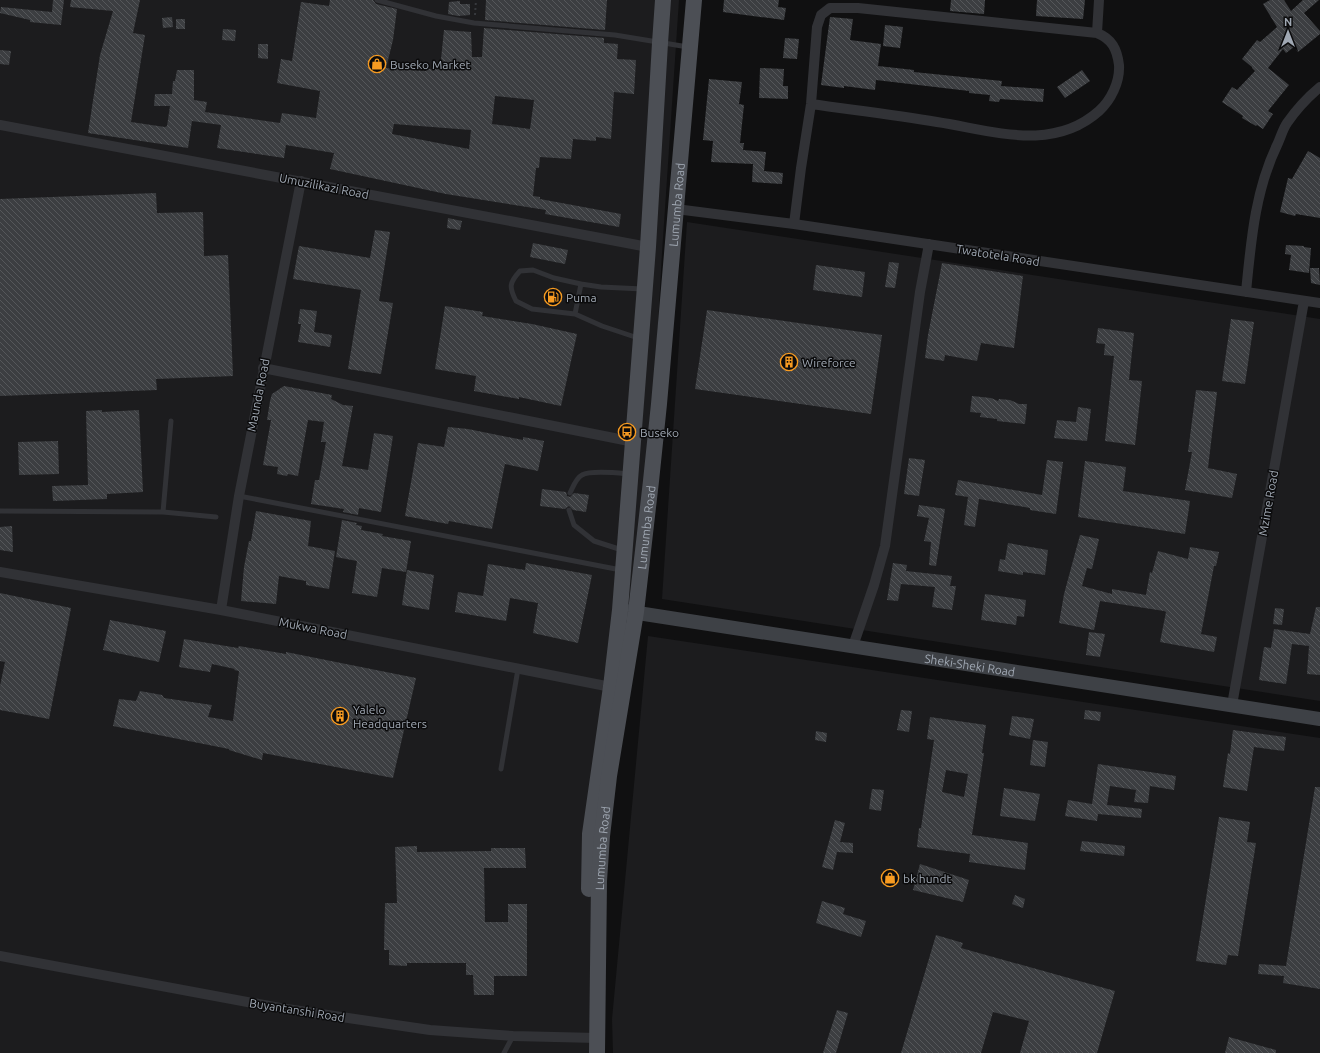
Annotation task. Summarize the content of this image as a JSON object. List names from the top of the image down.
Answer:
{
  "streets": {
    "main road": ["Lumumba Road"],
    "street": [
      "Umuzilikazi Road",
      "Twatotela Road",
      "Maunda Road",
      "Mzime Road",
      "Mukwa Road",
      "Sheki-Sheki Road",
      "Buyantanshi Road"
    ]
  },
  "crossings": [
    ["Umuzilikazi Road", "Lumumba Road"],
    ["Umuzilikazi Road", "Maunda Road"],
    ["Lumumba Road", "Twatotela Road"],
    ["Lumumba Road", "Mukwa Road"],
    ["Lumumba Road", "Sheki-Sheki Road"],
    ["Lumumba Road", "Buyantanshi Road"],
    ["Twatotela Road", "Mzime Road"],
    ["Maunda Road", "Mukwa Road"],
    ["Mzime Road", "Sheki-Sheki Road"]
  ],
  "places": {
    "shop": ["Buseko Market", "bk hundt"],
    "fuel station": ["Puma"],
    "building": ["Wireforce", "Yalelo Headquarters"],
    "bus stop": ["Buseko"]
  },
  "north": "top"
}
